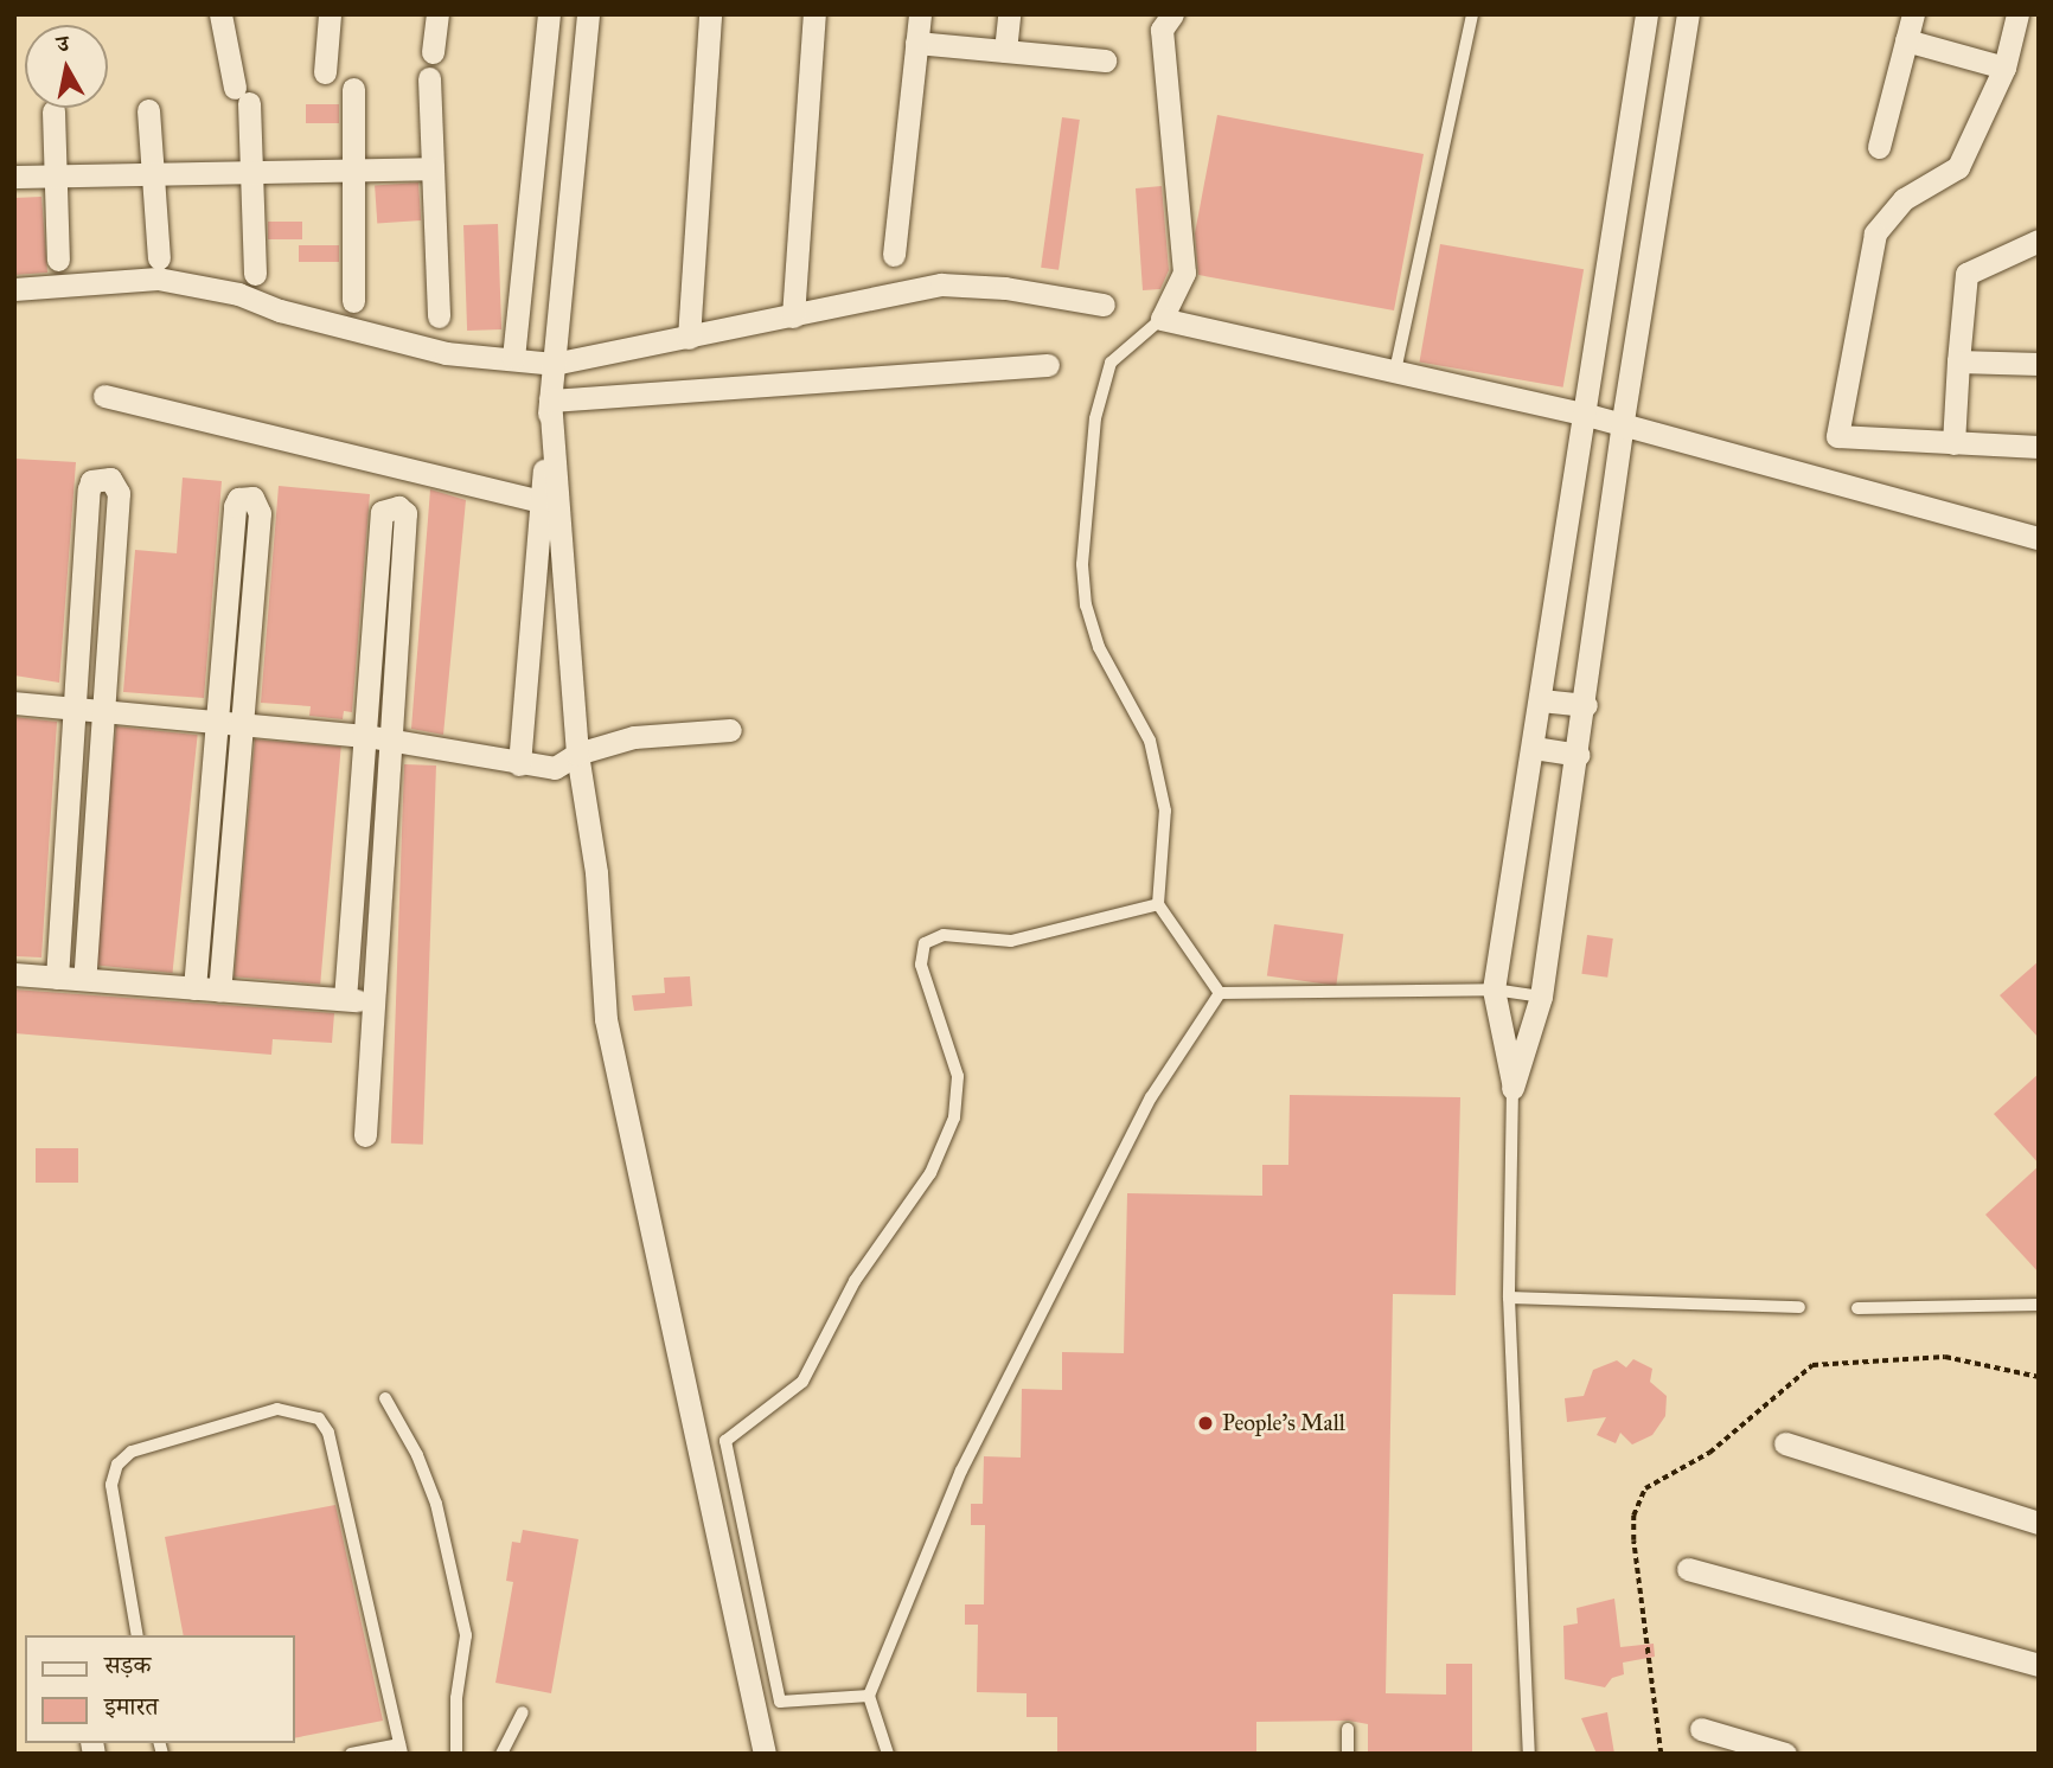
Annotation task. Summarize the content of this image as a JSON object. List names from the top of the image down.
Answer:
{
  "places": ["People's Mall"],
  "legend": ["सड़क", "इमारत"],
  "north": "top"
}
